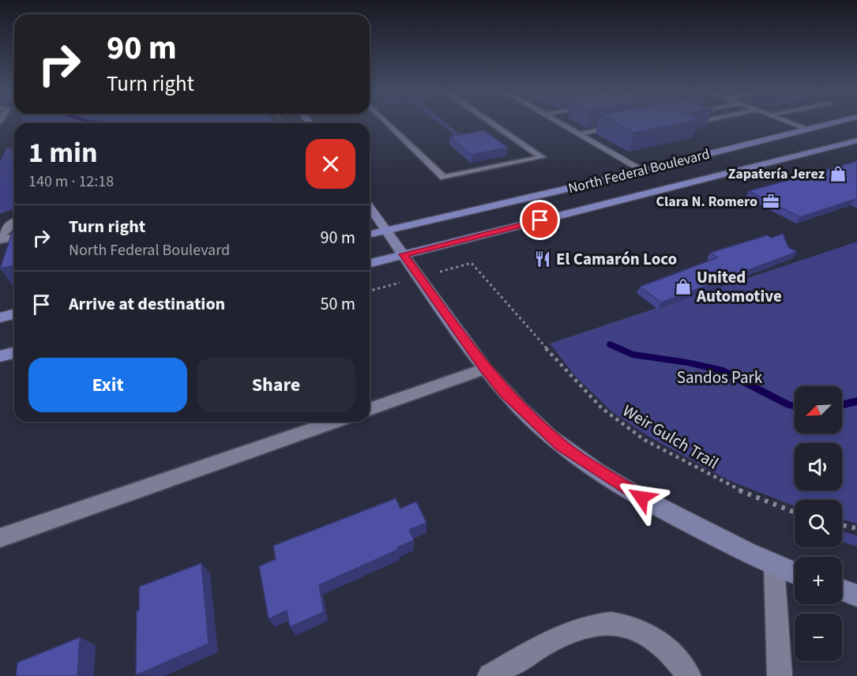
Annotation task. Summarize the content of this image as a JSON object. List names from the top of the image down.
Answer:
{
  "streets": {
    "main road": ["North Federal Boulevard"],
    "path": ["Weir Gulch Trail"]
  },
  "parks": ["Sandos Park"],
  "places": {
    "shop": ["Zapatería Jerez", "United Automotive"],
    "office": ["Clara N. Romero"],
    "restaurant": ["El Camarón Loco"]
  },
  "north": "bottom left",
  "page": {
    "turn": ["90 m", "Turn right"],
    "heading": ["1 min", "140 m · 12:18"],
    "list": [
      {
        "name": "Turn right",
        "note": "North Federal Boulevard",
        "value": "90 m"
      },
      {
        "name": "Arrive at destination",
        "value": "50 m"
      }
    ],
    "buttons": ["Exit", "Share"],
    "map_buttons": ["+", "−"]
  }
}
